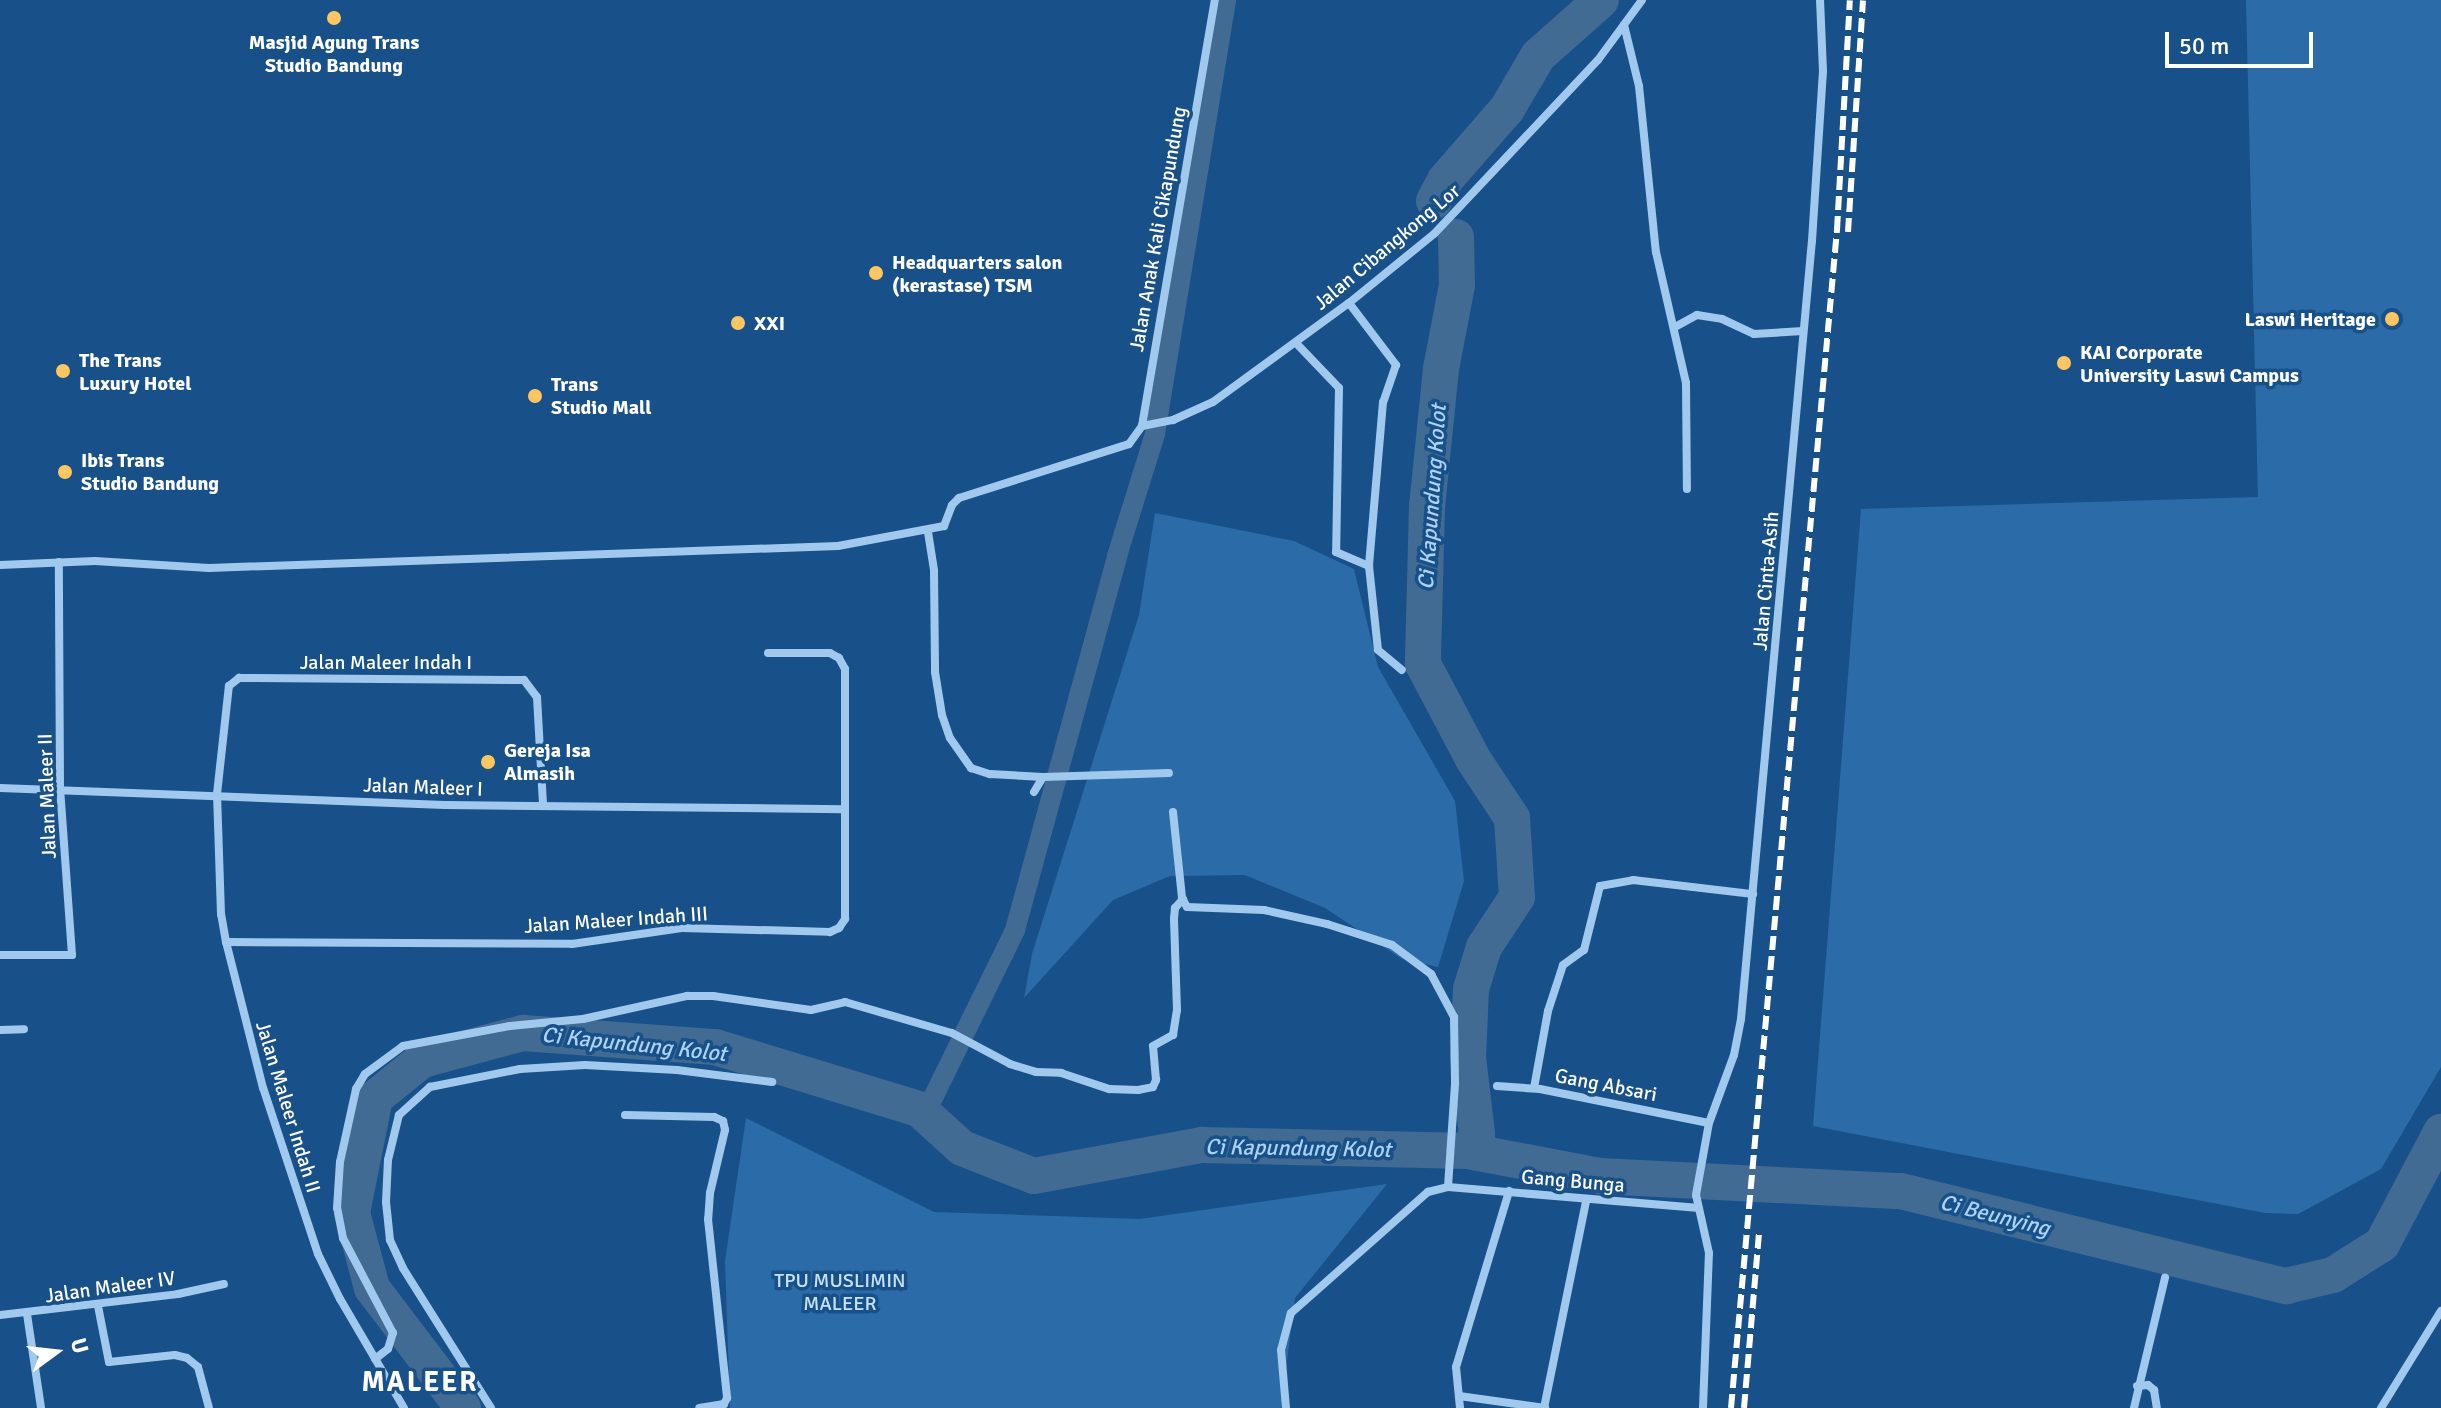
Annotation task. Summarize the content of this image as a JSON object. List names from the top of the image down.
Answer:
{
  "streets": {
    "street": [
      "Jalan Anak Kali Cikapundung",
      "Jalan Cibangkong Lor",
      "Jalan Cinta-Asih",
      "Jalan Maleer Indah I",
      "Jalan Maleer I",
      "Jalan Maleer II",
      "Jalan Maleer Indah III",
      "Gang Absari",
      "Jalan Maleer Indah II",
      "Gang Bunga",
      "Jalan Maleer IV"
    ]
  },
  "crossings": [
    ["Jalan Anak Kali Cikapundung", "Jalan Cibangkong Lor"],
    ["Jalan Cinta-Asih", "Gang Absari"],
    ["Jalan Cinta-Asih", "Gang Bunga"],
    ["Jalan Maleer Indah I", "Jalan Maleer I"],
    ["Jalan Maleer Indah I", "Jalan Maleer Indah II"],
    ["Jalan Maleer I", "Jalan Maleer II"],
    ["Jalan Maleer I", "Jalan Maleer Indah III"],
    ["Jalan Maleer I", "Jalan Maleer Indah II"],
    ["Jalan Maleer Indah III", "Jalan Maleer Indah II"]
  ],
  "districts": ["MALEER"],
  "water": ["Ci Kapundung Kolot", "Ci Beunying"],
  "parks": ["TPU MUSLIMIN MALEER"],
  "places": [
    "Masjid Agung Trans Studio Bandung",
    "Headquarters salon (kerastase) TSM",
    "Laswi Heritage",
    "XXI",
    "KAI Corporate University Laswi Campus",
    "The Trans Luxury Hotel",
    "Trans Studio Mall",
    "Ibis Trans Studio Bandung",
    "Gereja Isa Almasih"
  ],
  "scale_bar": "50 m",
  "north": "right"
}
